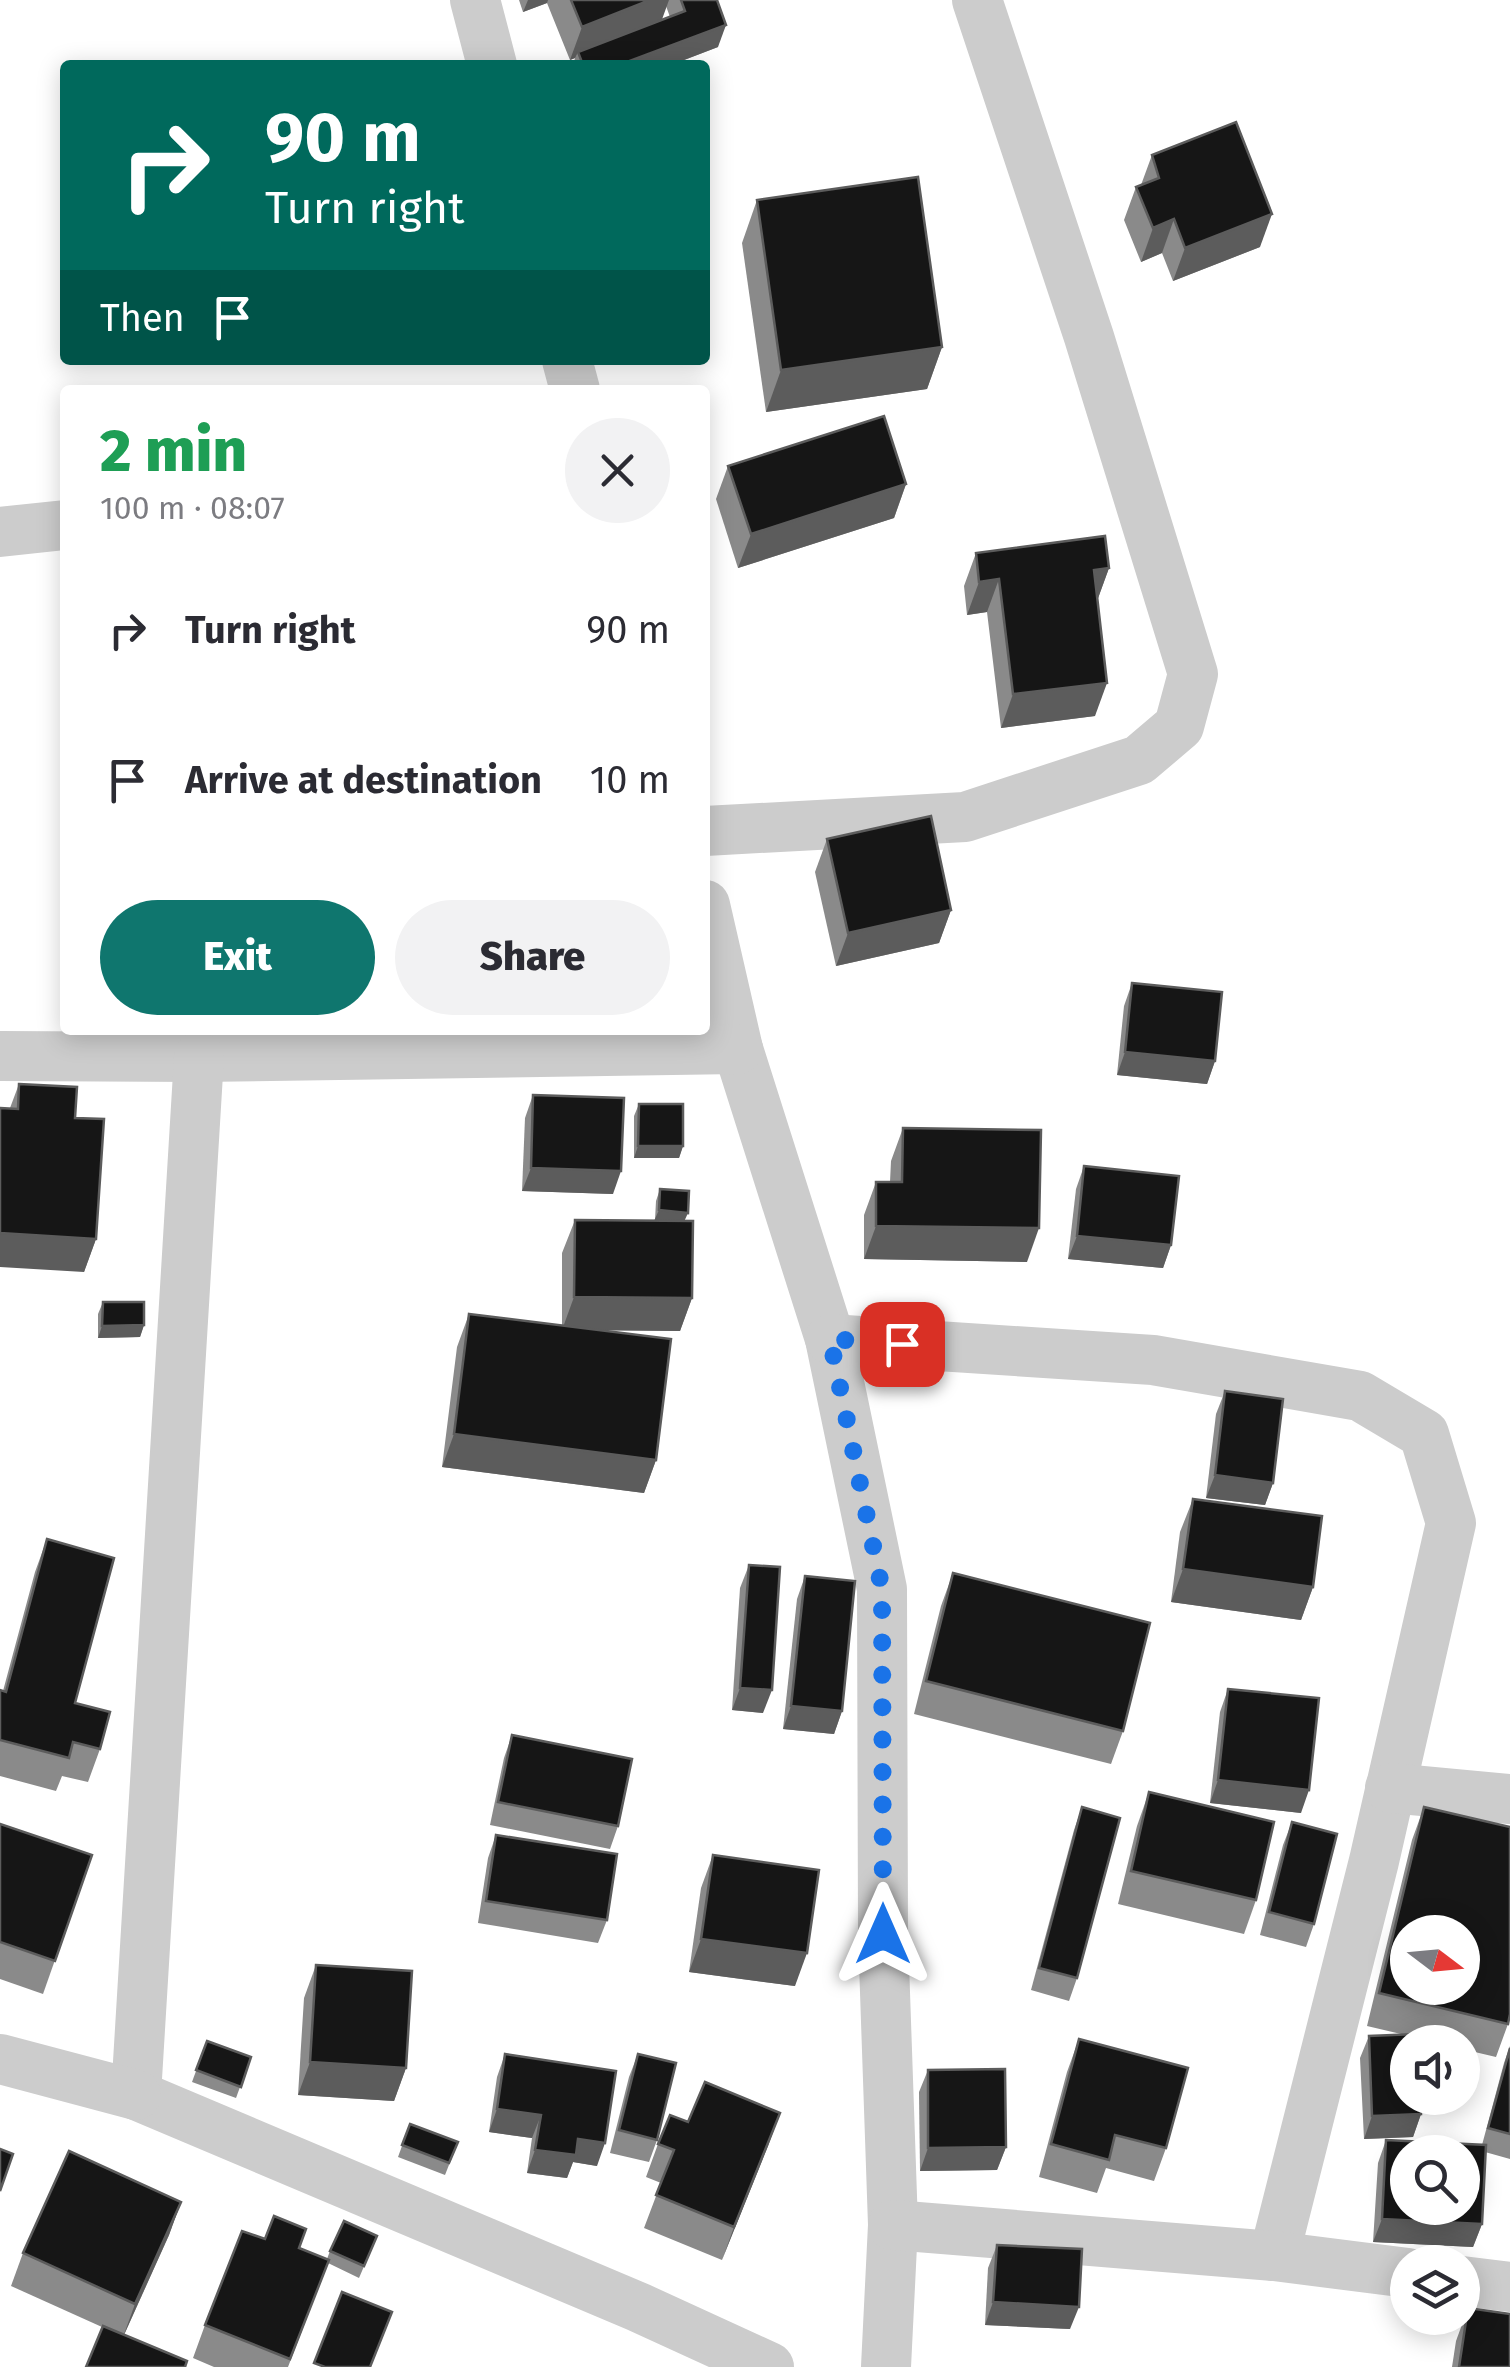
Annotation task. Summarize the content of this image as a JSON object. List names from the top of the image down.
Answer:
{
  "north": "right",
  "page": {
    "turn": ["90 m", "Turn right"],
    "then": "Then",
    "heading": ["2 min", "100 m · 08:07"],
    "list": [
      {
        "name": "Turn right",
        "value": "90 m"
      },
      {
        "name": "Arrive at destination",
        "value": "10 m"
      }
    ],
    "buttons": ["Exit", "Share"]
  }
}
